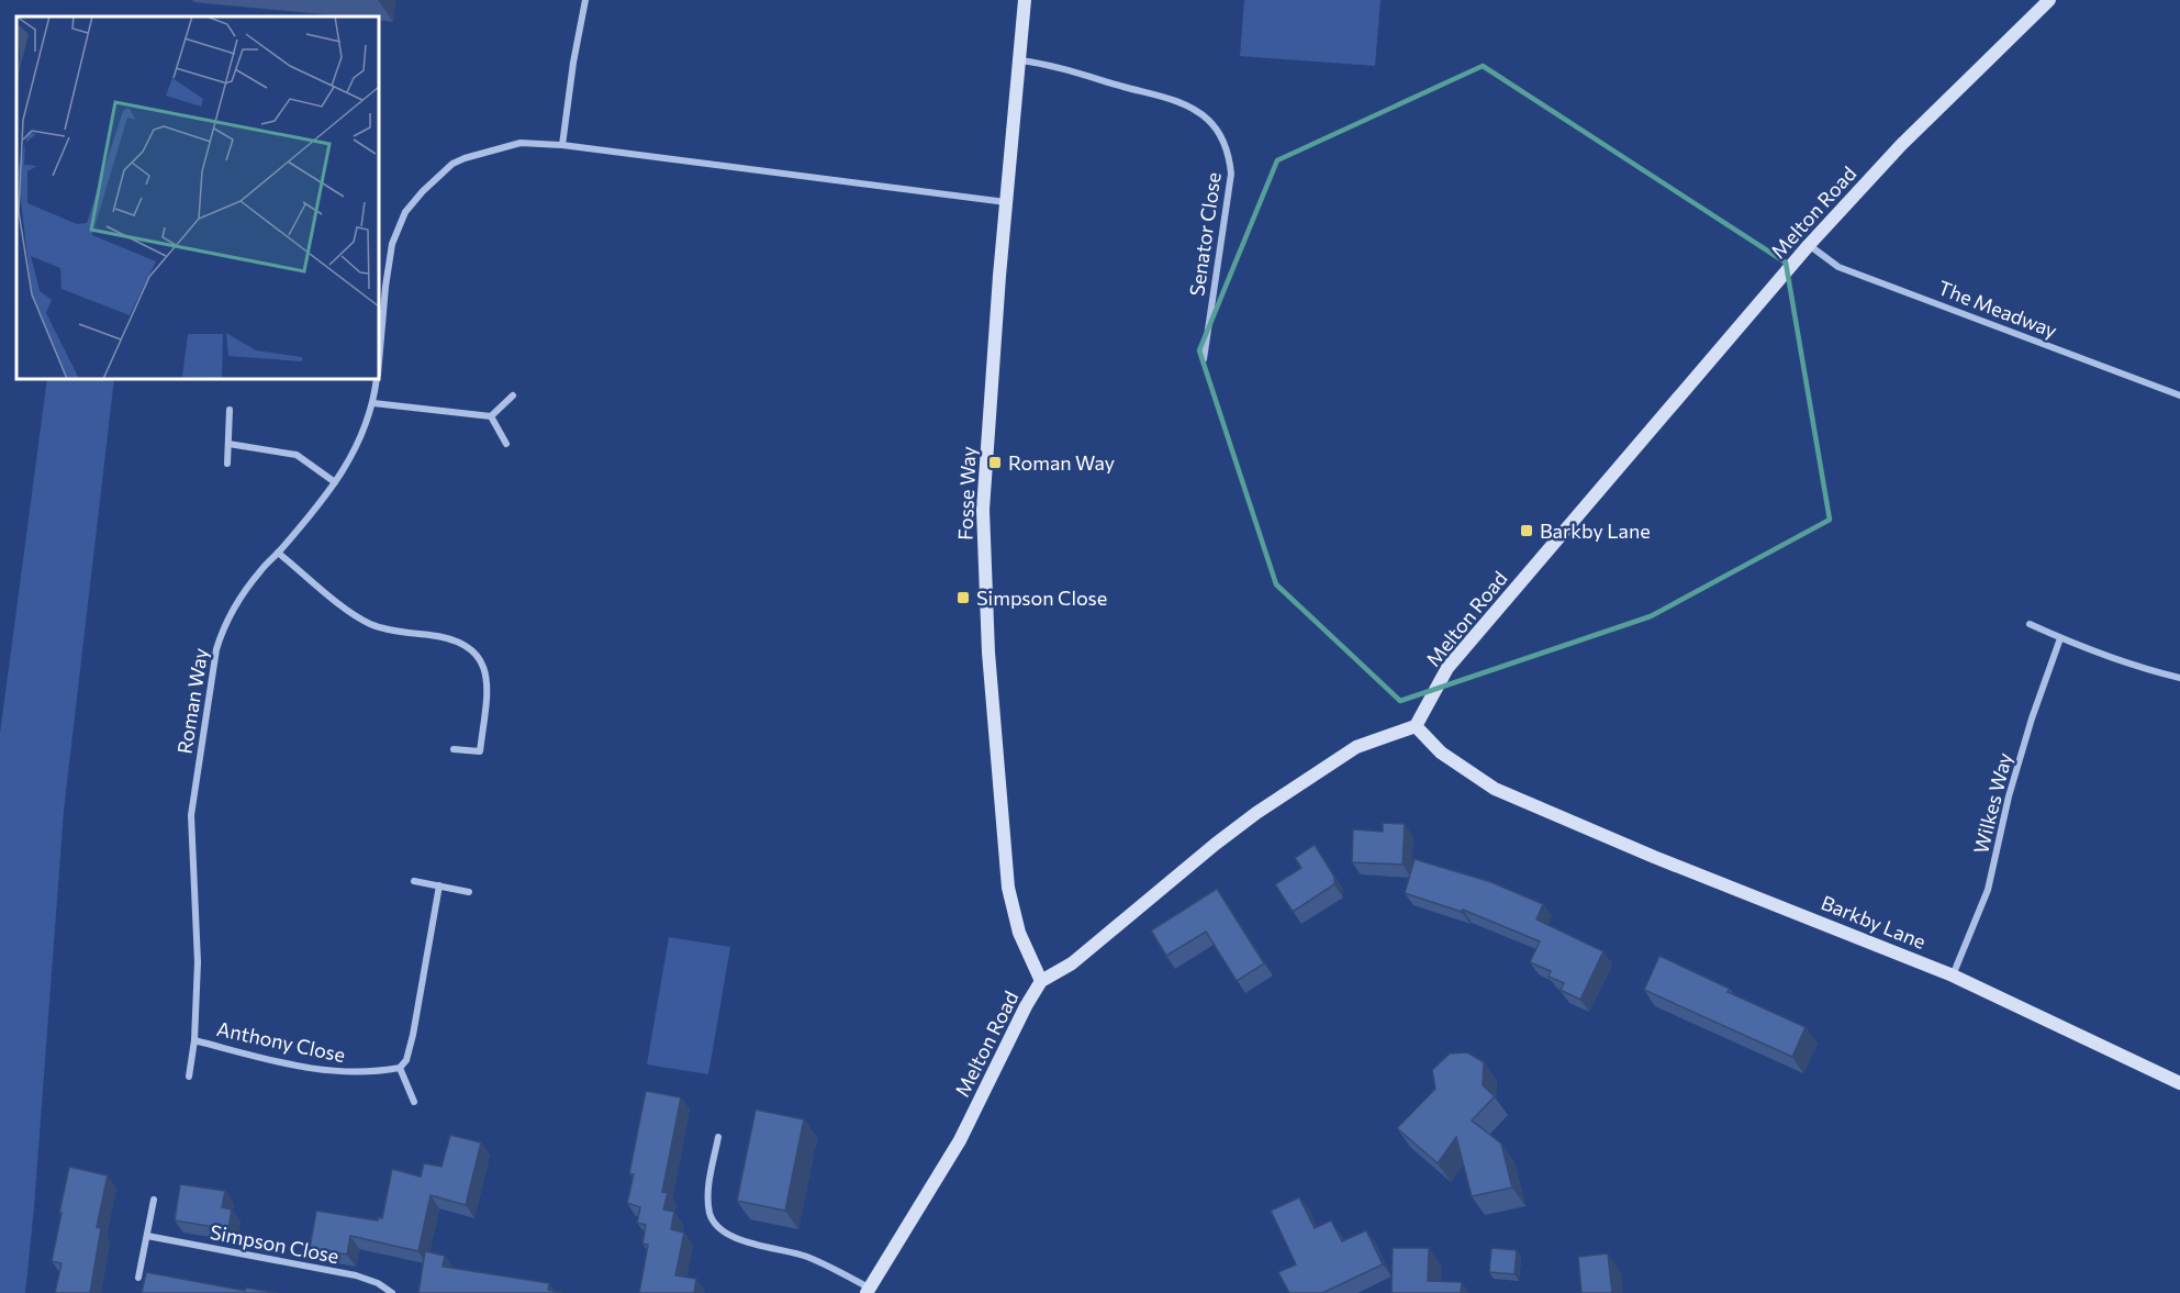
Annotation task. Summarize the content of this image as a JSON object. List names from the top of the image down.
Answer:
{
  "streets": {
    "street": [
      "Melton Road",
      "Senator Close",
      "The Meadway",
      "Fosse Way",
      "Roman Way",
      "Wilkes Way",
      "Barkby Lane",
      "Anthony Close",
      "Simpson Close"
    ]
  },
  "crossings": [
    ["Melton Road", "The Meadway"],
    ["Melton Road", "Fosse Way"],
    ["Melton Road", "Barkby Lane"],
    ["Senator Close", "Fosse Way"],
    ["Fosse Way", "Roman Way"],
    ["Roman Way", "Anthony Close"],
    ["Wilkes Way", "Barkby Lane"]
  ],
  "places": {
    "transit": ["Roman Way", "Barkby Lane", "Simpson Close"]
  }
}
